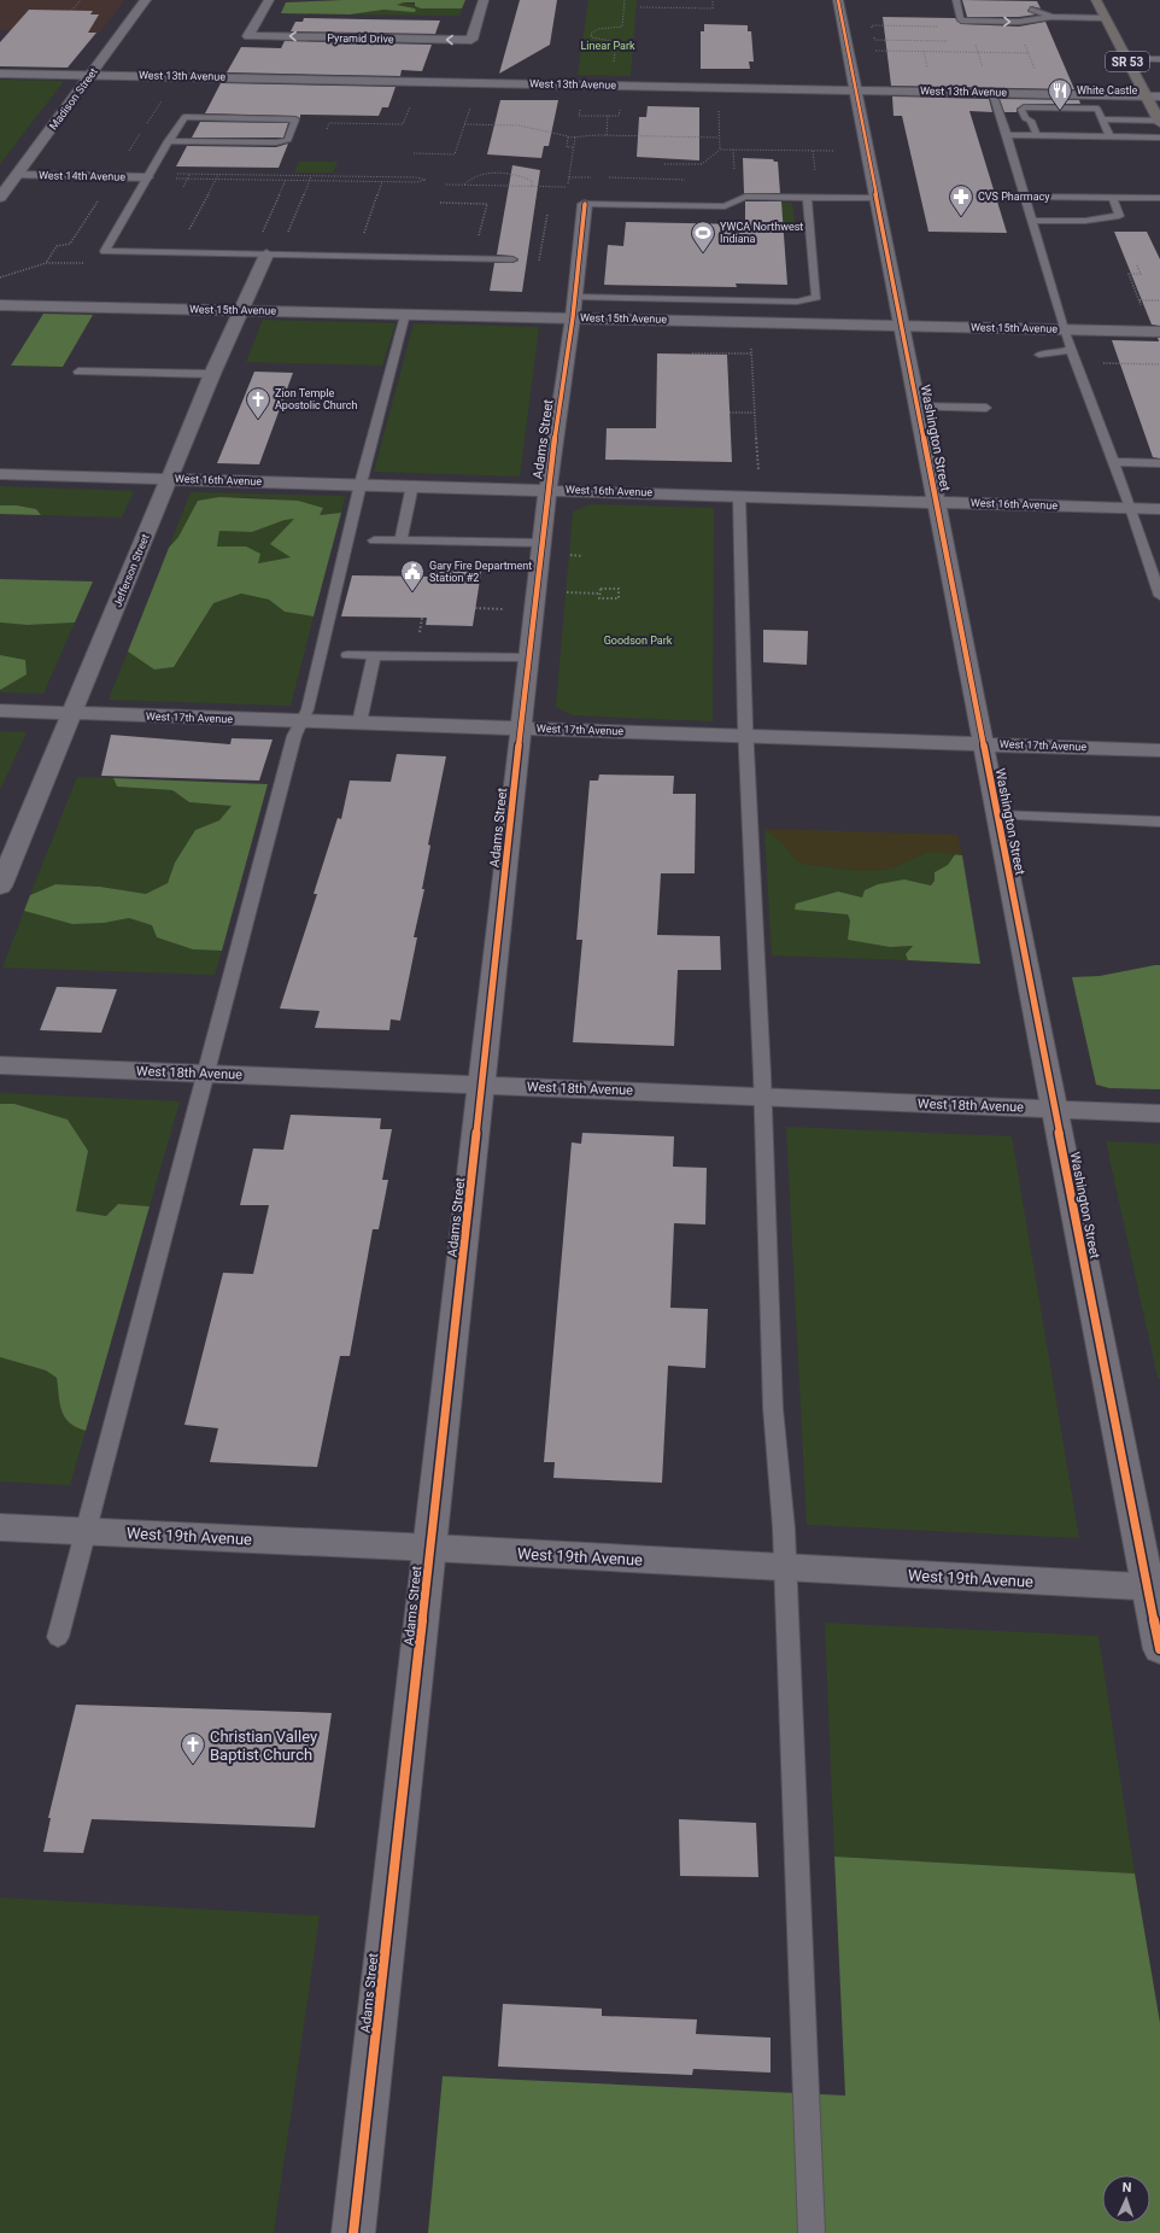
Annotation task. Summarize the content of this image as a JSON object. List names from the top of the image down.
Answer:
{
  "streets": {
    "main road": ["SR 53"],
    "street": [
      "Pyramid Drive",
      "West 13th Avenue",
      "Madison Street",
      "West 14th Avenue",
      "West 15th Avenue",
      "Washington Street",
      "Adams Street",
      "West 16th Avenue",
      "Jefferson Street",
      "West 17th Avenue",
      "West 18th Avenue",
      "West 19th Avenue"
    ]
  },
  "crossings": [
    ["SR 53", "West 13th Avenue"],
    ["West 13th Avenue", "Madison Street"],
    ["West 13th Avenue", "Washington Street"],
    ["Madison Street", "West 14th Avenue"],
    ["West 15th Avenue", "Washington Street"],
    ["West 15th Avenue", "Adams Street"],
    ["West 15th Avenue", "Jefferson Street"],
    ["Washington Street", "West 16th Avenue"],
    ["Washington Street", "West 17th Avenue"],
    ["Washington Street", "West 18th Avenue"],
    ["Washington Street", "West 19th Avenue"],
    ["Adams Street", "West 16th Avenue"],
    ["Adams Street", "West 17th Avenue"],
    ["Adams Street", "West 18th Avenue"],
    ["Adams Street", "West 19th Avenue"],
    ["West 16th Avenue", "Jefferson Street"],
    ["Jefferson Street", "West 17th Avenue"]
  ],
  "parks": ["Linear Park", "Goodson Park"],
  "places": {
    "restaurant": ["White Castle"],
    "pharmacy": ["CVS Pharmacy"],
    "sports": ["YWCA Northwest Indiana"],
    "church": ["Zion Temple Apostolic Church", "Christian Valley Baptist Church"],
    "public building": ["Gary Fire Department Station #2"]
  },
  "north": "top"
}
